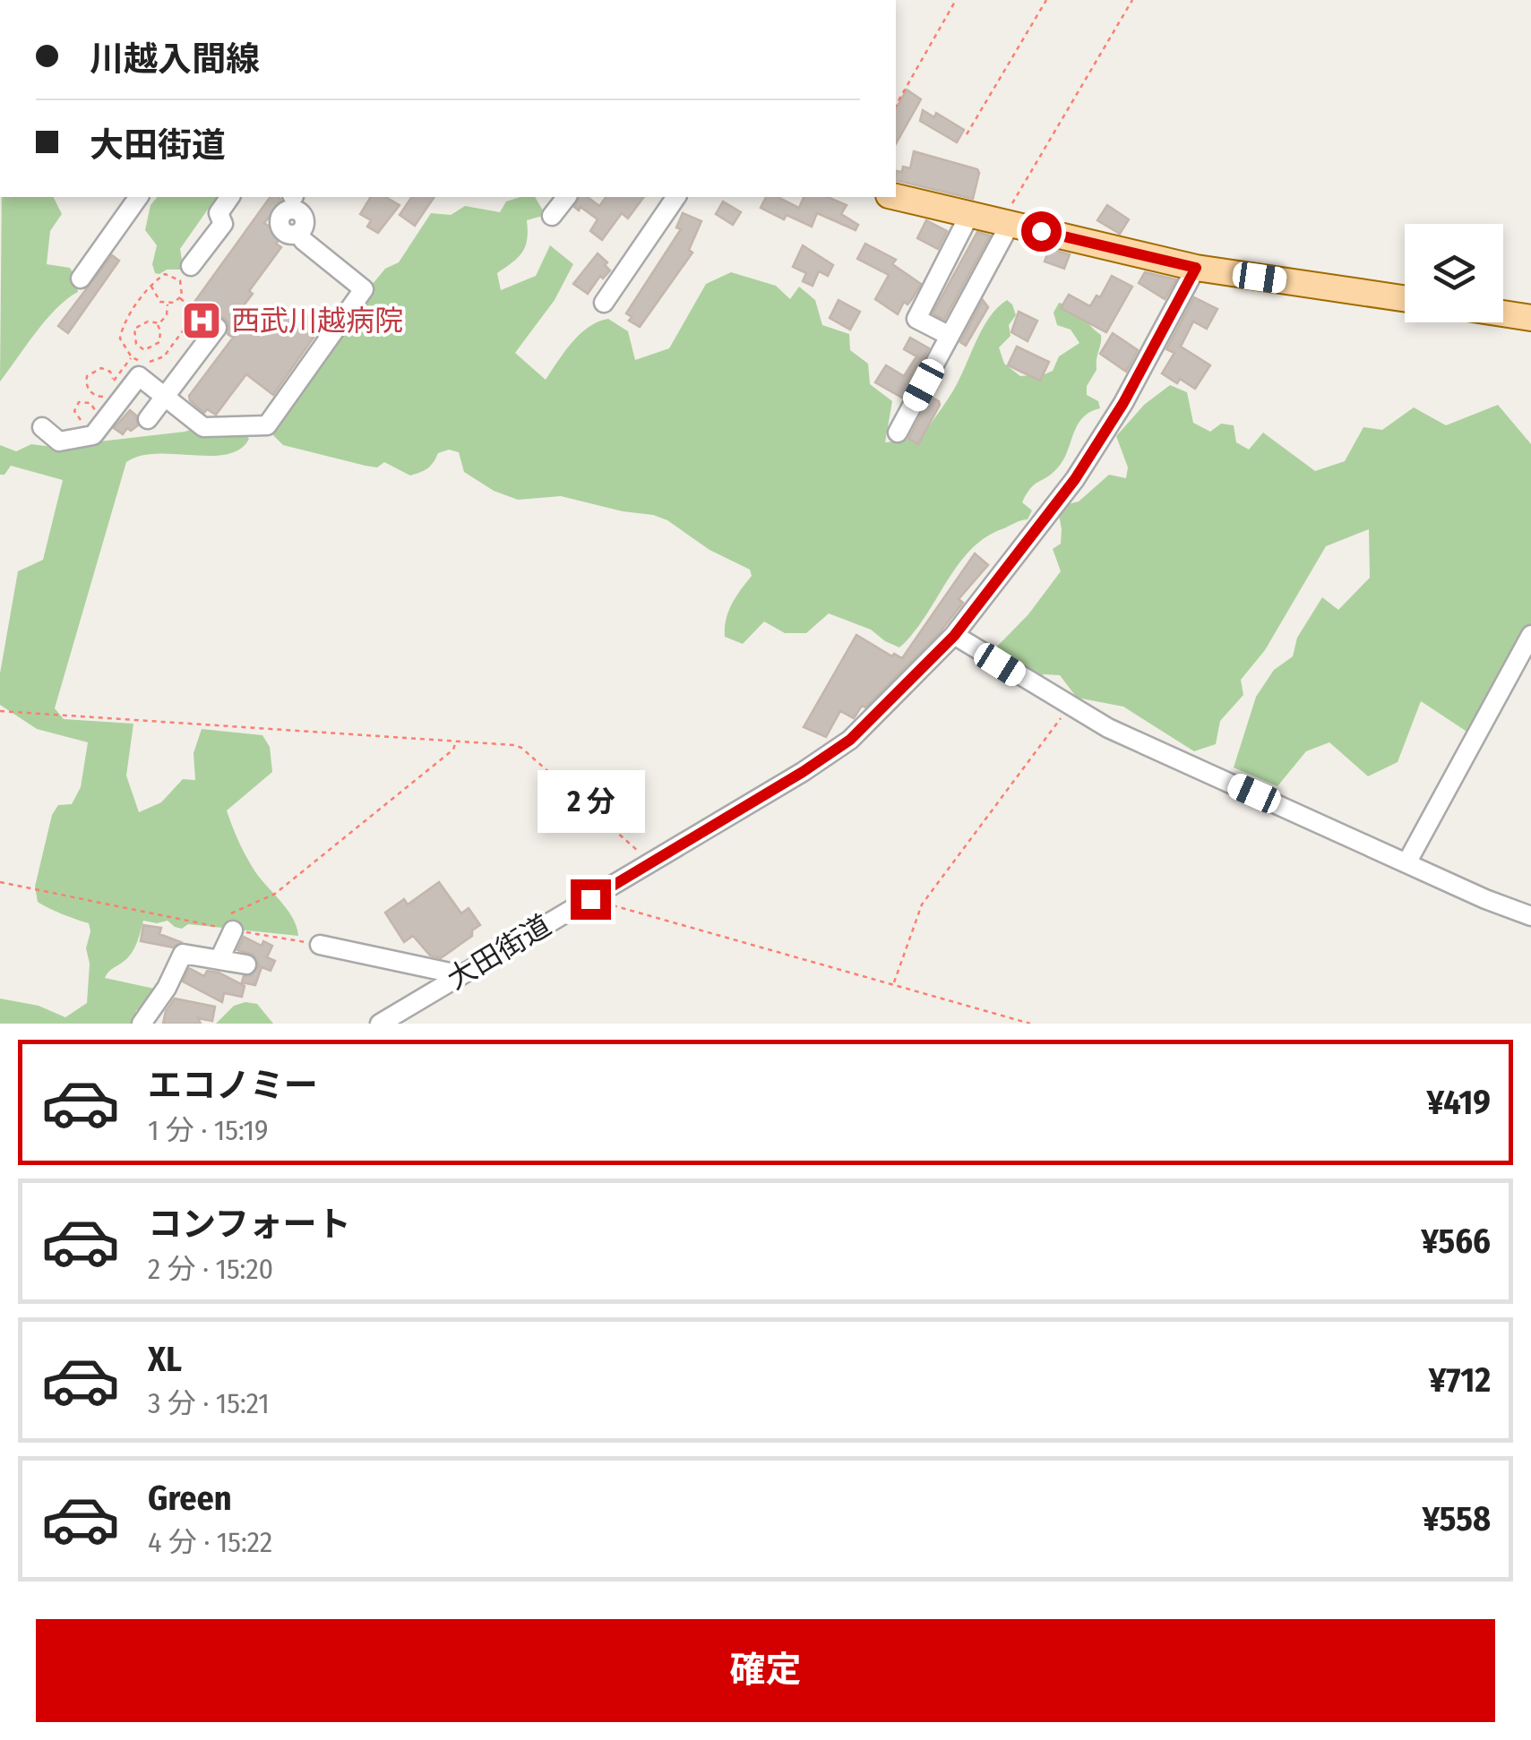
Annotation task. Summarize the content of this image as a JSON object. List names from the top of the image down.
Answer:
{
  "streets": {
    "street": ["大田街道"]
  },
  "places": {
    "hospital": ["西武川越病院"]
  },
  "page": {
    "banner": ["川越入間線", "大田街道"],
    "bubble": "2 分",
    "list": [
      {
        "name": "エコノミー",
        "note": "1 分 · 15:19",
        "value": "¥419"
      },
      {
        "name": "コンフォート",
        "note": "2 分 · 15:20",
        "value": "¥566"
      },
      {
        "name": "XL",
        "note": "3 分 · 15:21",
        "value": "¥712"
      },
      {
        "name": "Green",
        "note": "4 分 · 15:22",
        "value": "¥558"
      }
    ],
    "buttons": "確定"
  }
}
